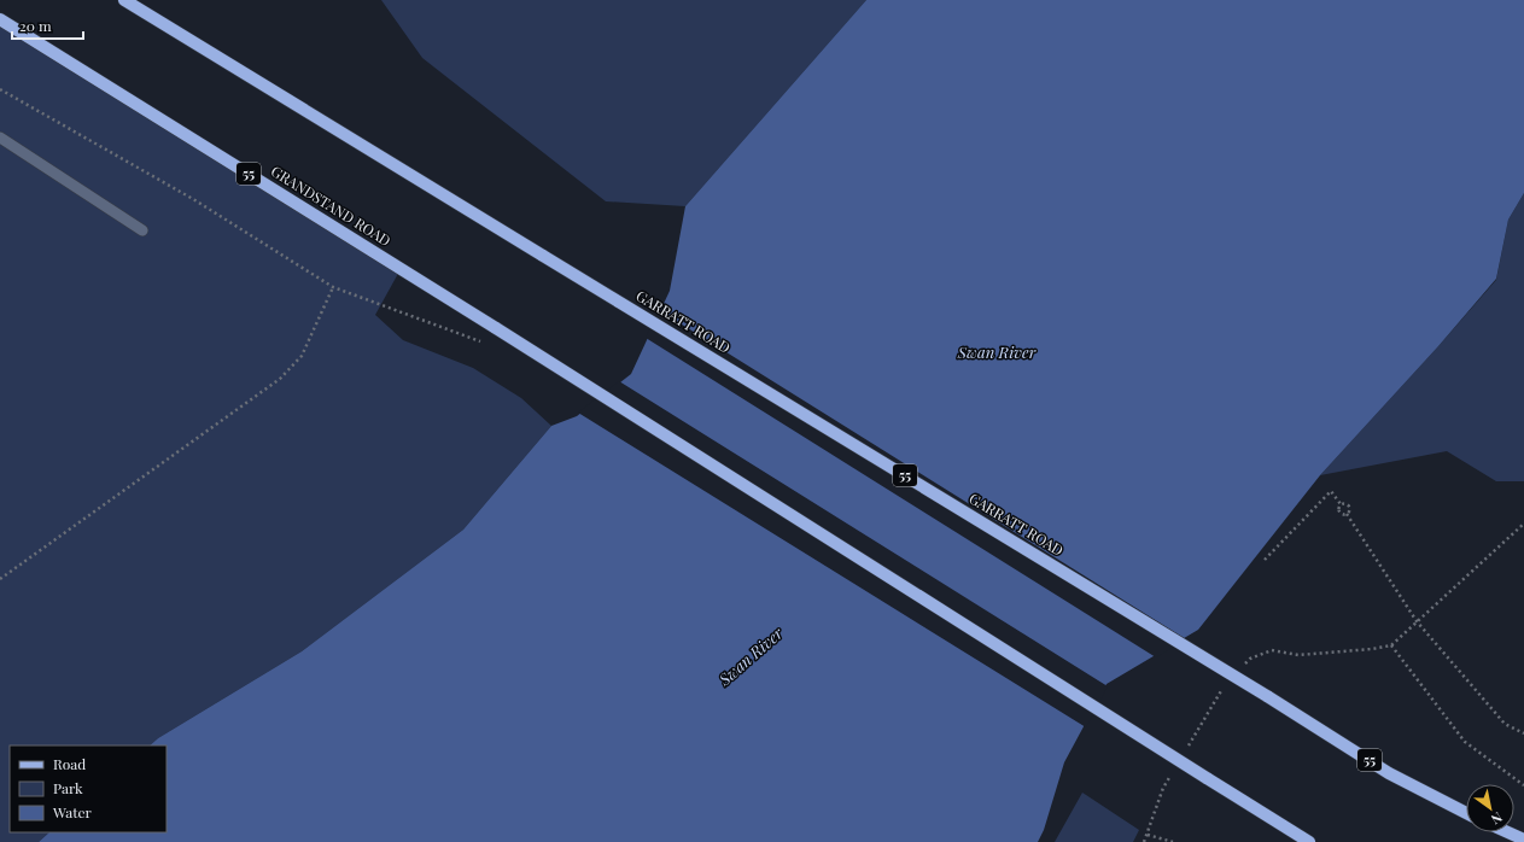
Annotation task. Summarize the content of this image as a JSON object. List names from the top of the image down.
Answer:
{
  "streets": {
    "main road": ["55", "GRANDSTAND ROAD", "GARRATT ROAD"]
  },
  "water": ["Swan River"],
  "legend": ["Road", "Park", "Water"],
  "scale_bar": "20 m",
  "north": "bottom right"
}
